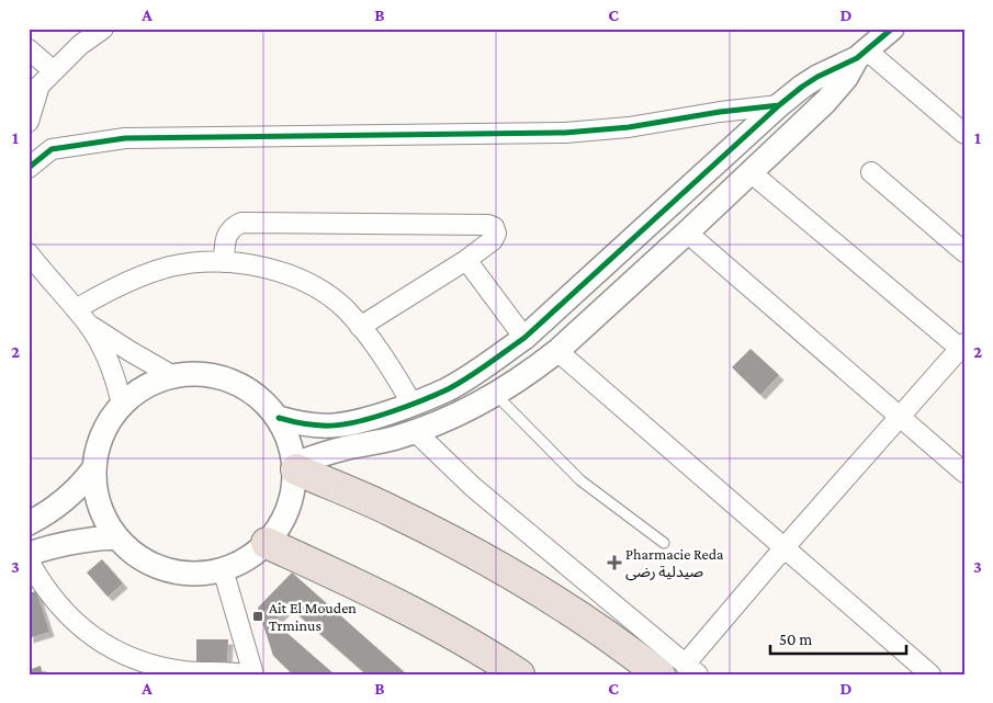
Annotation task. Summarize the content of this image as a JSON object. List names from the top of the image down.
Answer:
{
  "places": {
    "health": ["Pharmacie Reda صيدلية رضى"],
    "transit": ["Ait El Mouden Trminus"]
  },
  "scale_bar": "50 m",
  "grid": {
    "columns": [
      "A",
      "B",
      "C",
      "D"
    ],
    "rows": ["1", "2", "3"]
  }
}
